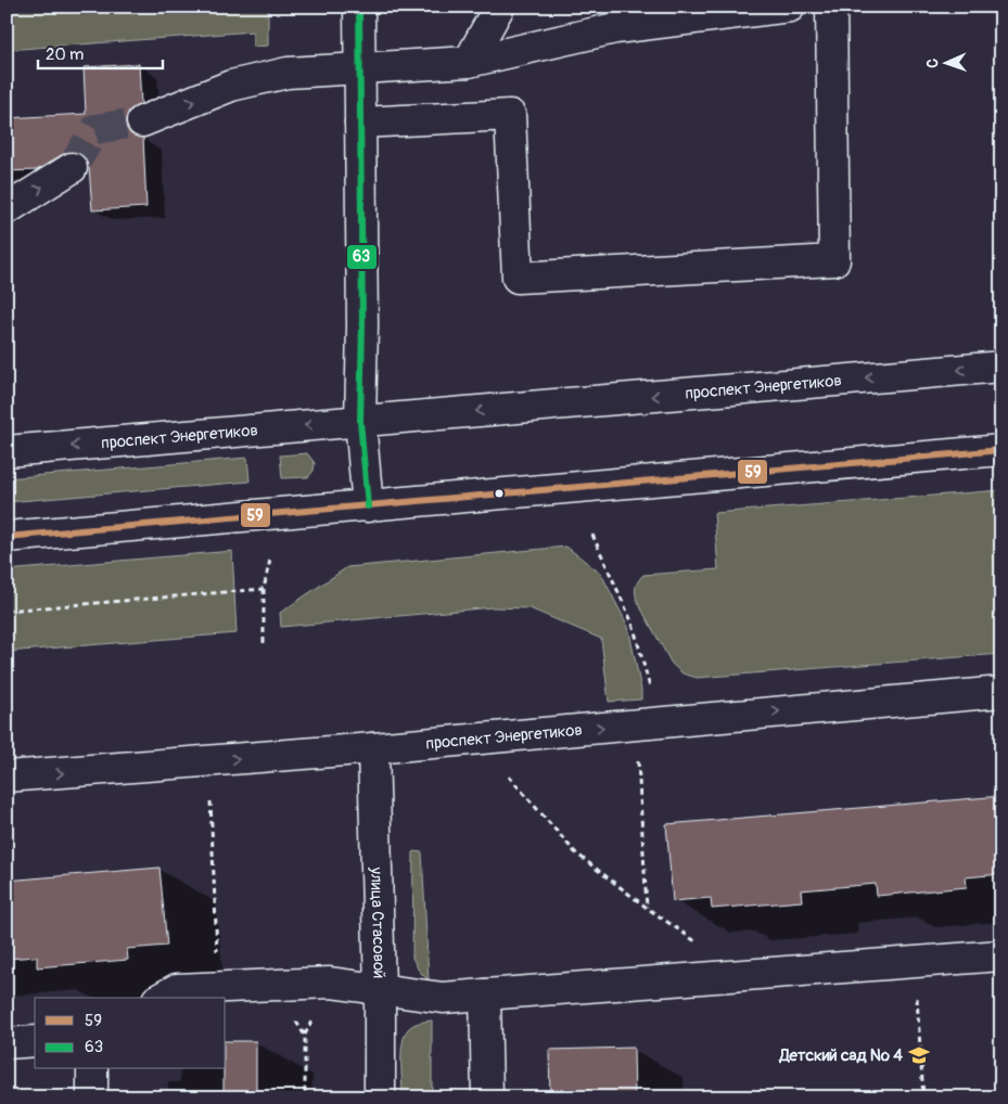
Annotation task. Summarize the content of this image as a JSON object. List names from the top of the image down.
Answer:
{
  "streets": {
    "main road": ["проспект Энергетиков", "улица Стасовой"]
  },
  "crossings": [
    ["проспект Энергетиков", "улица Стасовой"]
  ],
  "places": {
    "school or university": ["Детский сад № 4"]
  },
  "lines": ["transit line 63", "transit line 59"],
  "legend": ["59", "63"],
  "scale_bar": "20 m",
  "north": "left"
}
